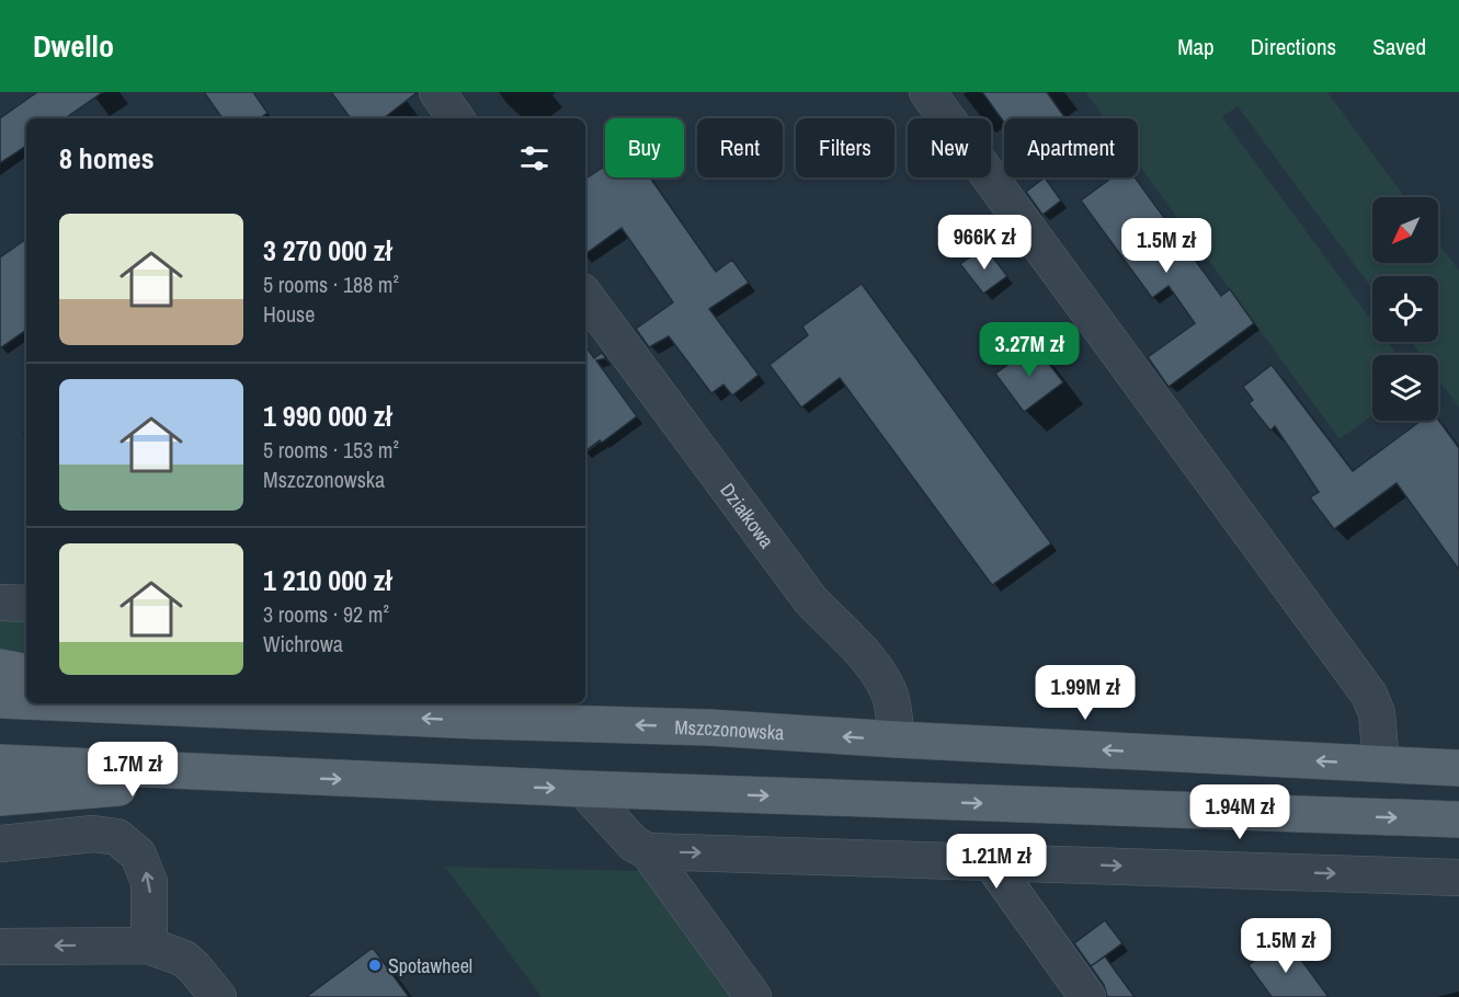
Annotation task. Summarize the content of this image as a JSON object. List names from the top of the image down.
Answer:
{
  "streets": {
    "main road": ["Mszczonowska"],
    "street": ["Działkowa"]
  },
  "crossings": [
    ["Działkowa", "Mszczonowska"]
  ],
  "places": ["Spotawheel"],
  "north": "bottom left",
  "page": {
    "header": "Dwello",
    "nav": ["Map", "Directions", "Saved"],
    "chip": [
      "Buy",
      "Rent",
      "Filters",
      "New",
      "Apartment"
    ],
    "heading": "8 homes",
    "list": [
      {
        "name": "3 270 000 zł",
        "note": "5 rooms · 188 m² · House"
      },
      {
        "name": "1 990 000 zł",
        "note": "5 rooms · 153 m² · Mszczonowska"
      },
      {
        "name": "1 210 000 zł",
        "note": "3 rooms · 92 m² · Wichrowa"
      }
    ],
    "price": [
      "966K zł",
      "1.5M zł",
      "3.27M zł",
      "1.99M zł",
      "1.7M zł",
      "1.94M zł",
      "1.21M zł",
      "1.5M zł"
    ]
  }
}
